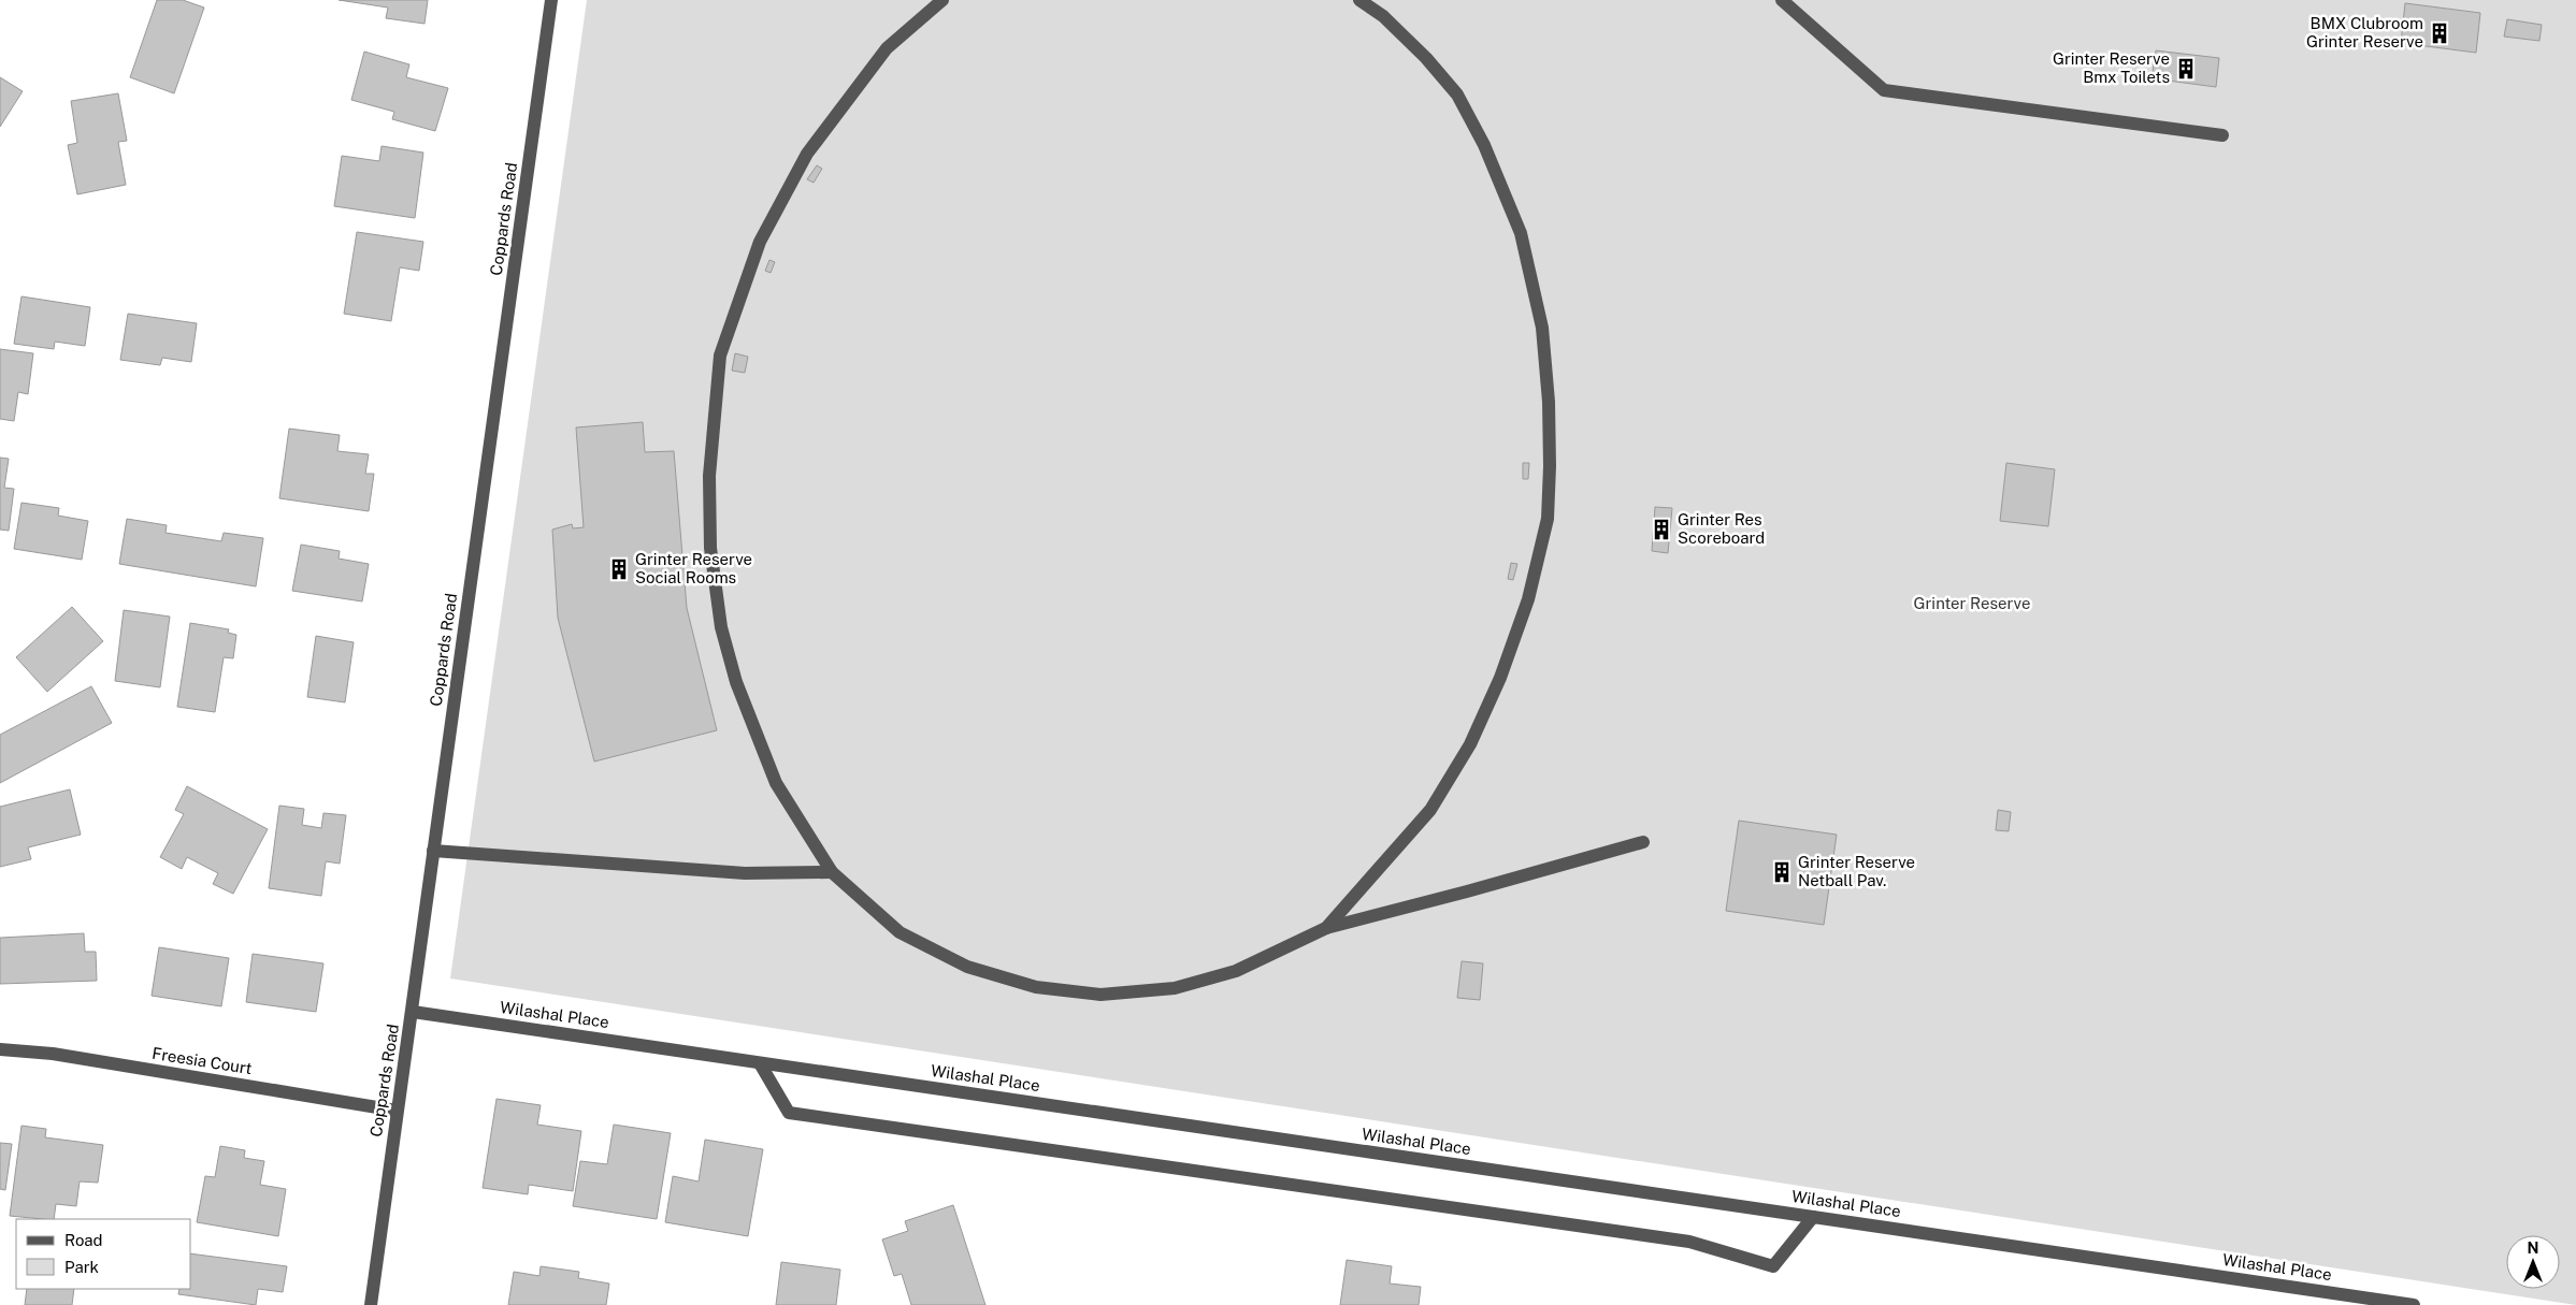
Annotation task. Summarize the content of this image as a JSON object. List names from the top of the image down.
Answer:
{
  "streets": {
    "street": ["Coppards Road", "Wilashal Place", "Freesia Court"]
  },
  "crossings": [
    ["Coppards Road", "Wilashal Place"],
    ["Coppards Road", "Freesia Court"]
  ],
  "parks": ["Grinter Reserve"],
  "places": {
    "building": [
      "BMX Clubroom Grinter Reserve",
      "Grinter Reserve Bmx Toilets",
      "Grinter Res Scoreboard",
      "Grinter Reserve Social Rooms",
      "Grinter Reserve Netball Pav."
    ]
  },
  "legend": ["Road", "Park"],
  "north": "top"
}
